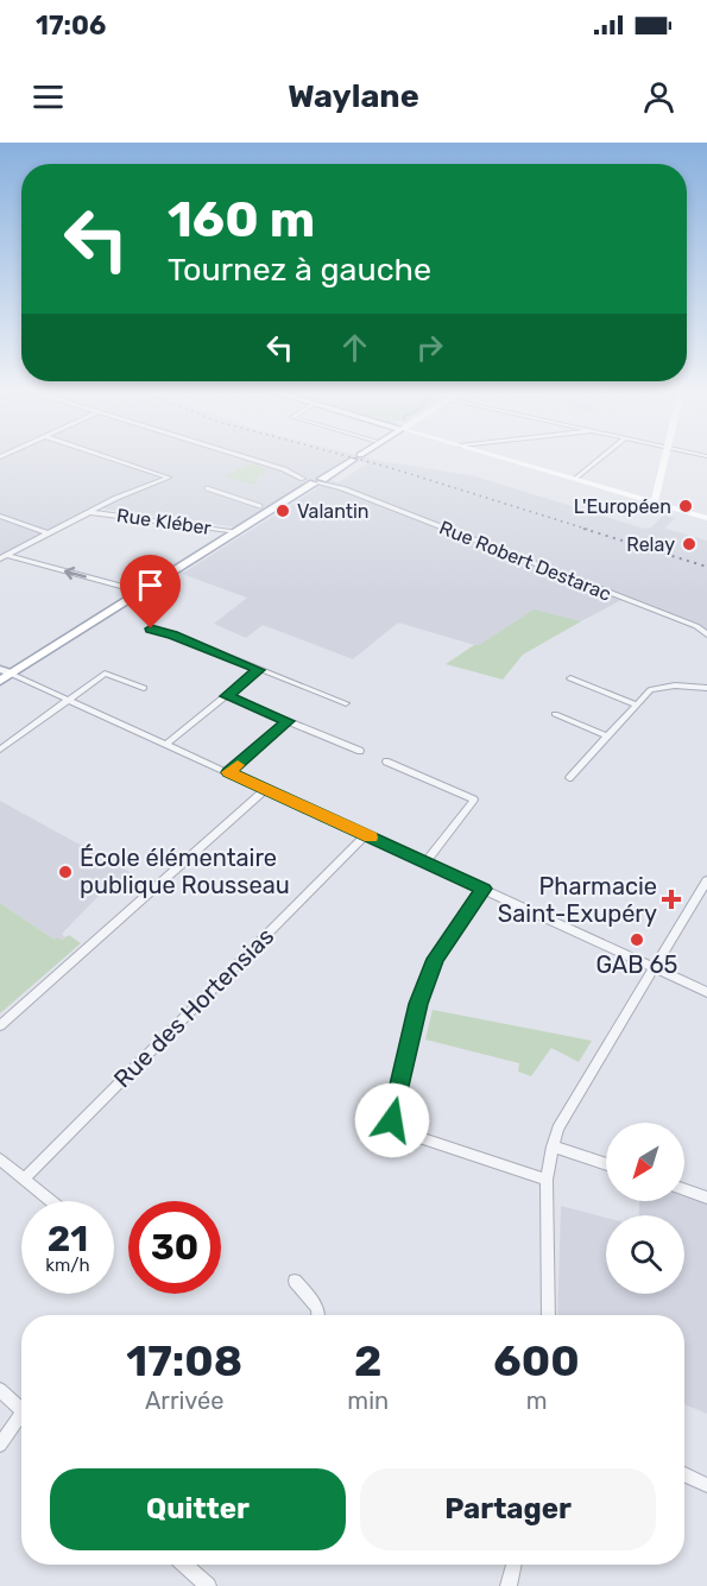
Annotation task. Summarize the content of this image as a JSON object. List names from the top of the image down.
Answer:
{
  "streets": {
    "street": ["Rue Kléber", "Rue Robert Destarac", "Rue des Hortensias"]
  },
  "places": {
    "other": [
      "L'Européen",
      "Valantin",
      "Relay",
      "École élémentaire publique Rousseau",
      "GAB 65"
    ],
    "health": ["Pharmacie Saint-Exupéry"]
  },
  "north": "bottom left",
  "page": {
    "status": "17:06",
    "header": "Waylane",
    "turn": ["160 m", "Tournez à gauche"],
    "speed": "21 km/h",
    "limit": "30",
    "eta": [
      "17:08",
      "Arrivée",
      "2",
      "min",
      "600",
      "m"
    ],
    "buttons": ["Quitter", "Partager"]
  }
}
